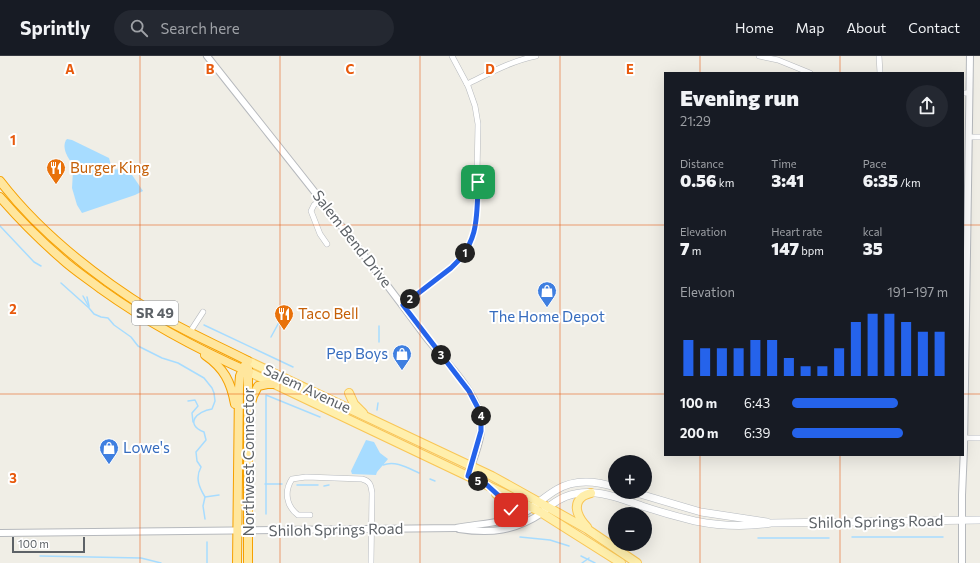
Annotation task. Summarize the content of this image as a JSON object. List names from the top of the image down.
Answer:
{
  "streets": {
    "highway": ["SR 49", "Salem Avenue", "Northwest Connector"],
    "main road": ["Shiloh Springs Road"],
    "street": ["Salem Bend Drive"]
  },
  "crossings": [
    ["Salem Bend Drive", "Salem Avenue"],
    ["SR 49", "Salem Avenue"],
    ["SR 49", "Northwest Connector"],
    ["Salem Avenue", "Northwest Connector"],
    ["Salem Avenue", "Shiloh Springs Road"],
    ["Northwest Connector", "Shiloh Springs Road"]
  ],
  "places": {
    "restaurant": ["Burger King", "Taco Bell"],
    "shop": ["The Home Depot", "Pep Boys", "Lowe's"]
  },
  "scale_bar": "100 m",
  "page": {
    "header": "Sprintly",
    "search": "Search here",
    "nav": [
      "Home",
      "Map",
      "About",
      "Contact"
    ],
    "heading": ["Evening run", "21:29"],
    "stats": [
      ["Distance", "0.56 km"],
      ["Time", "3:41"],
      ["Pace", "6:35 /km"],
      ["Elevation", "7 m"],
      ["Heart rate", "147 bpm"],
      ["kcal", "35"]
    ],
    "pins": [
      "1",
      "2",
      "3",
      "4",
      "5"
    ],
    "chart": ["Elevation", "191–197 m"],
    "list": [
      {
        "name": "100 m",
        "note": "6:43"
      },
      {
        "name": "200 m",
        "note": "6:39"
      }
    ],
    "map_buttons": ["+", "−"],
    "scale": "100 m"
  },
  "grid": {
    "columns": [
      "A",
      "B",
      "C",
      "D",
      "E"
    ],
    "rows": ["1", "2", "3"]
  }
}
